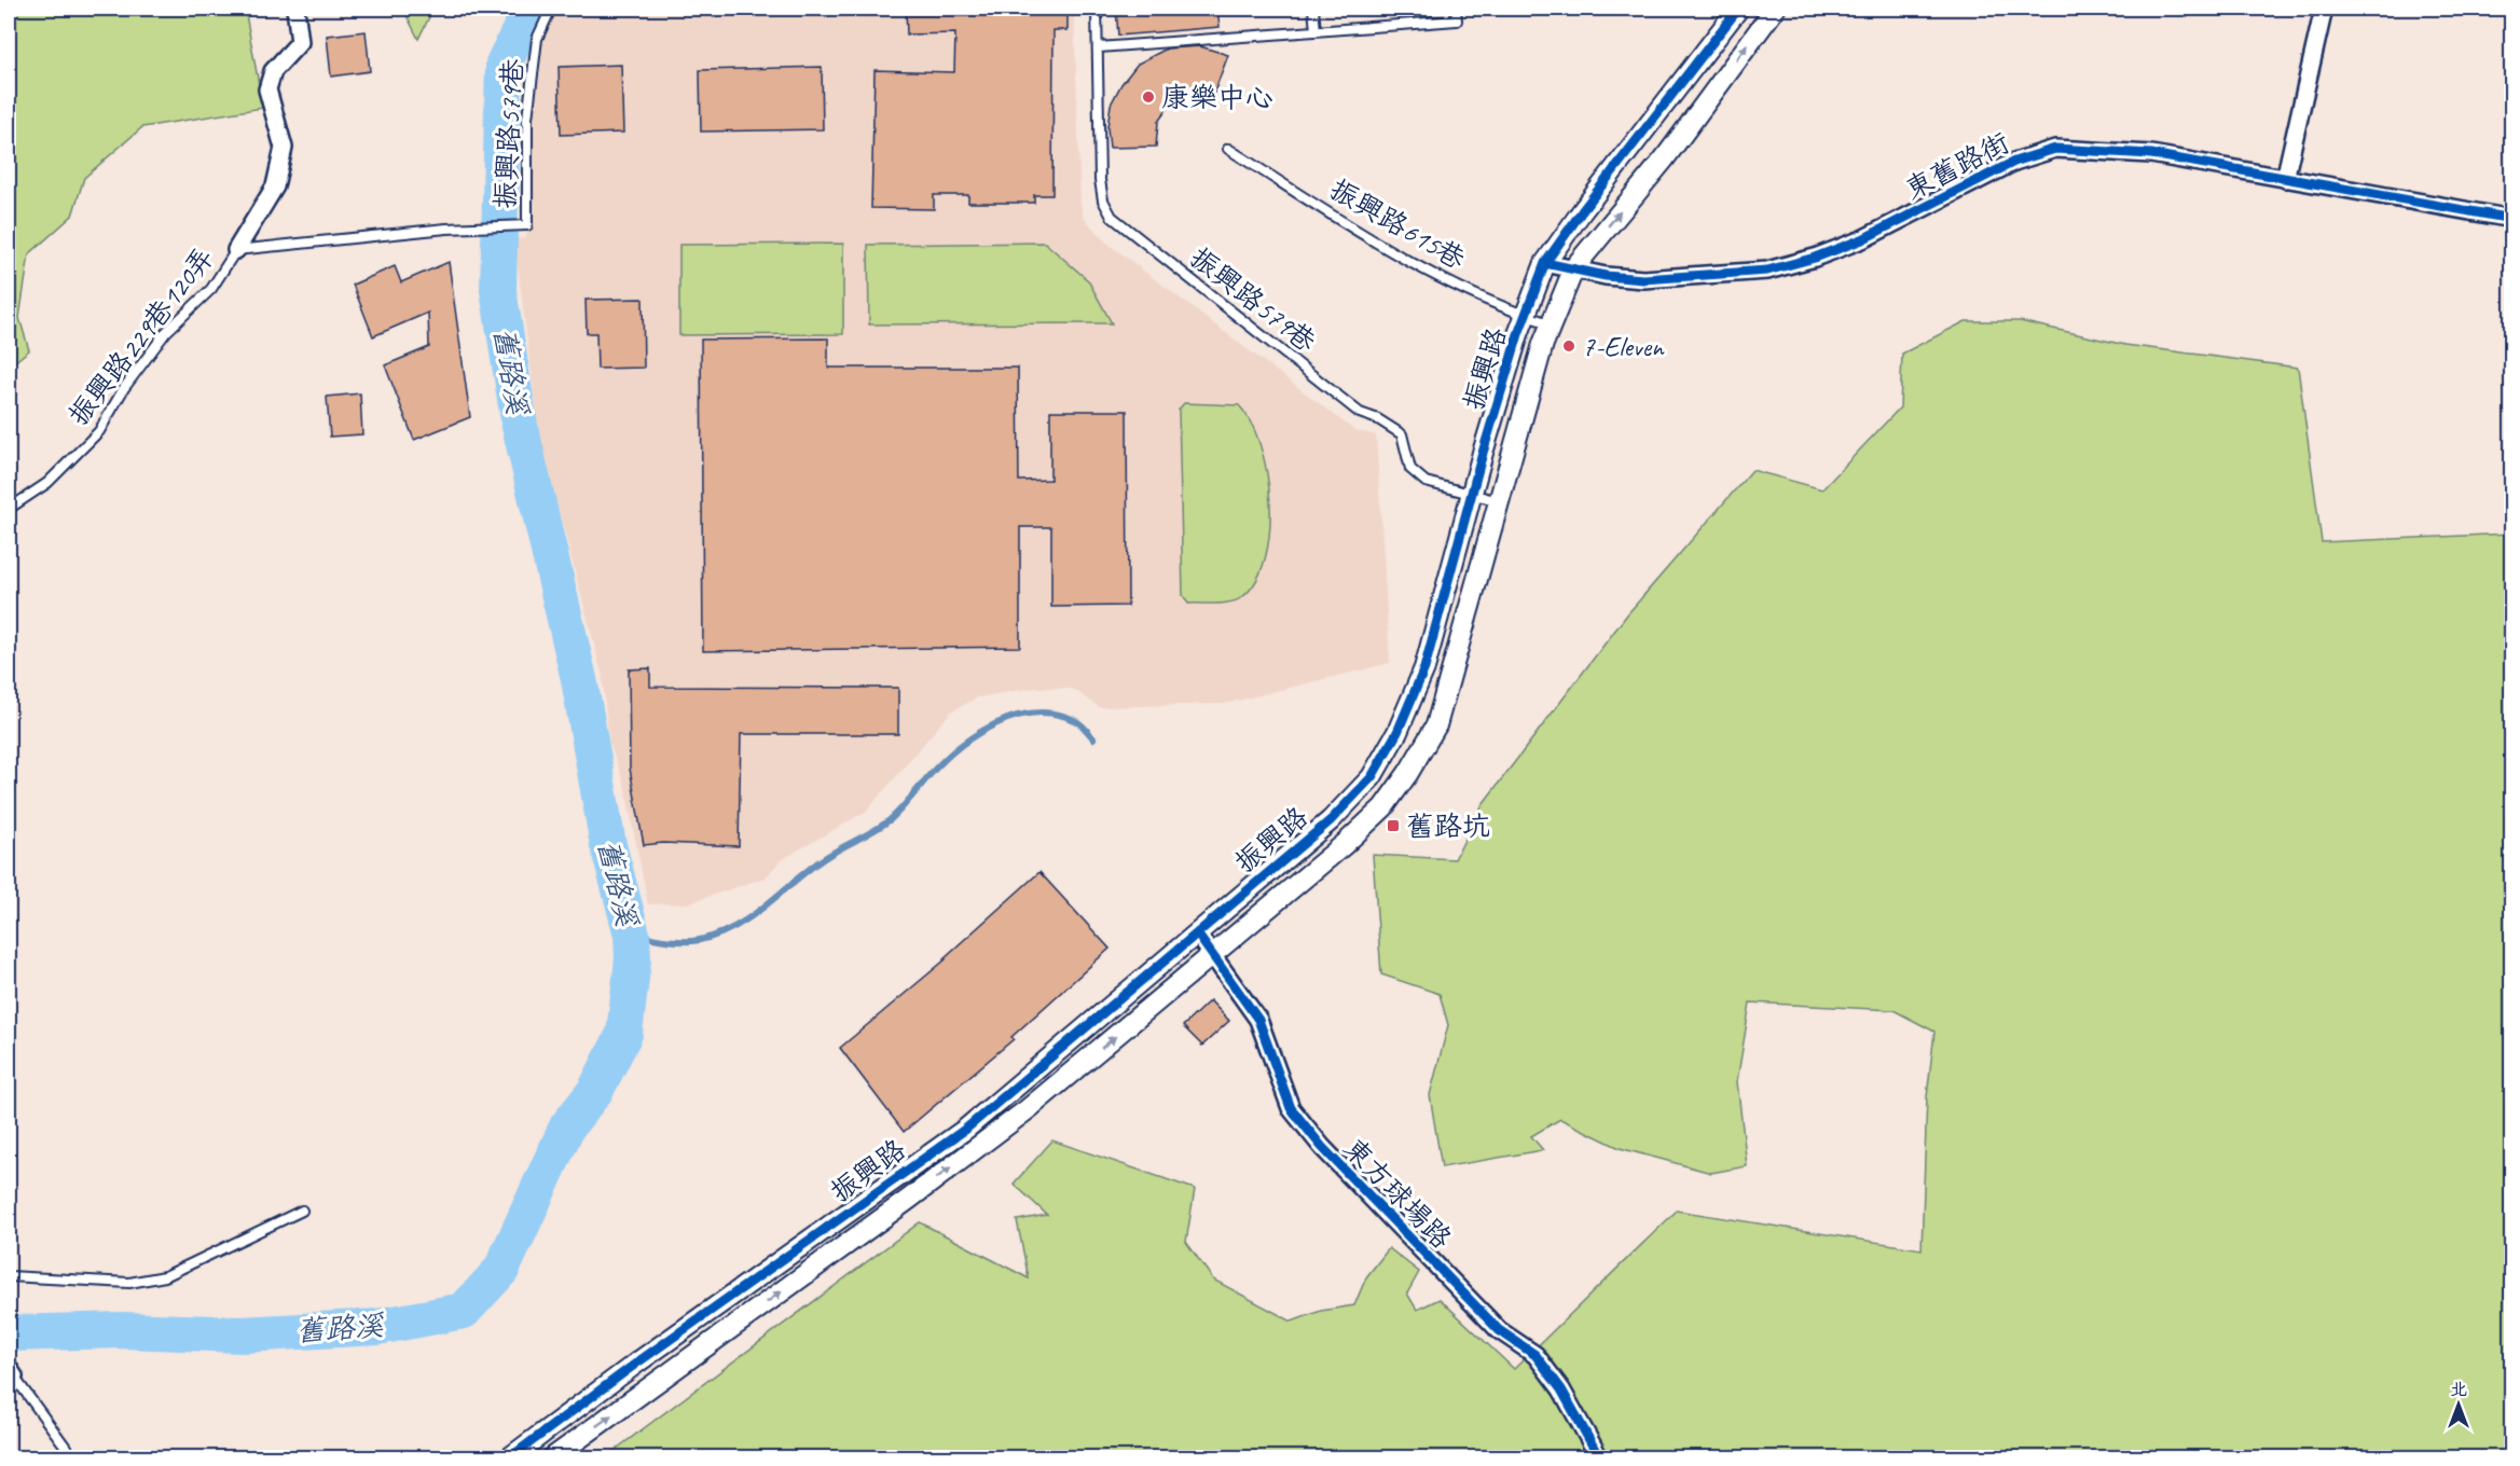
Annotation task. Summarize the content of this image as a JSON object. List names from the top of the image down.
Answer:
{
  "streets": {
    "street": ["東舊路街", "振興路", "東方球場路"],
    "lane": ["振興路579巷", "振興路615巷", "振興路229巷120弄"]
  },
  "crossings": [
    ["振興路579巷", "振興路229巷120弄"],
    ["振興路579巷", "振興路"],
    ["東舊路街", "振興路"],
    ["振興路615巷", "振興路"],
    ["振興路", "東方球場路"]
  ],
  "water": ["舊路溪"],
  "places": {
    "other": ["康樂中心", "7-Eleven"],
    "transit": ["舊路坑"]
  },
  "north": "top"
}
